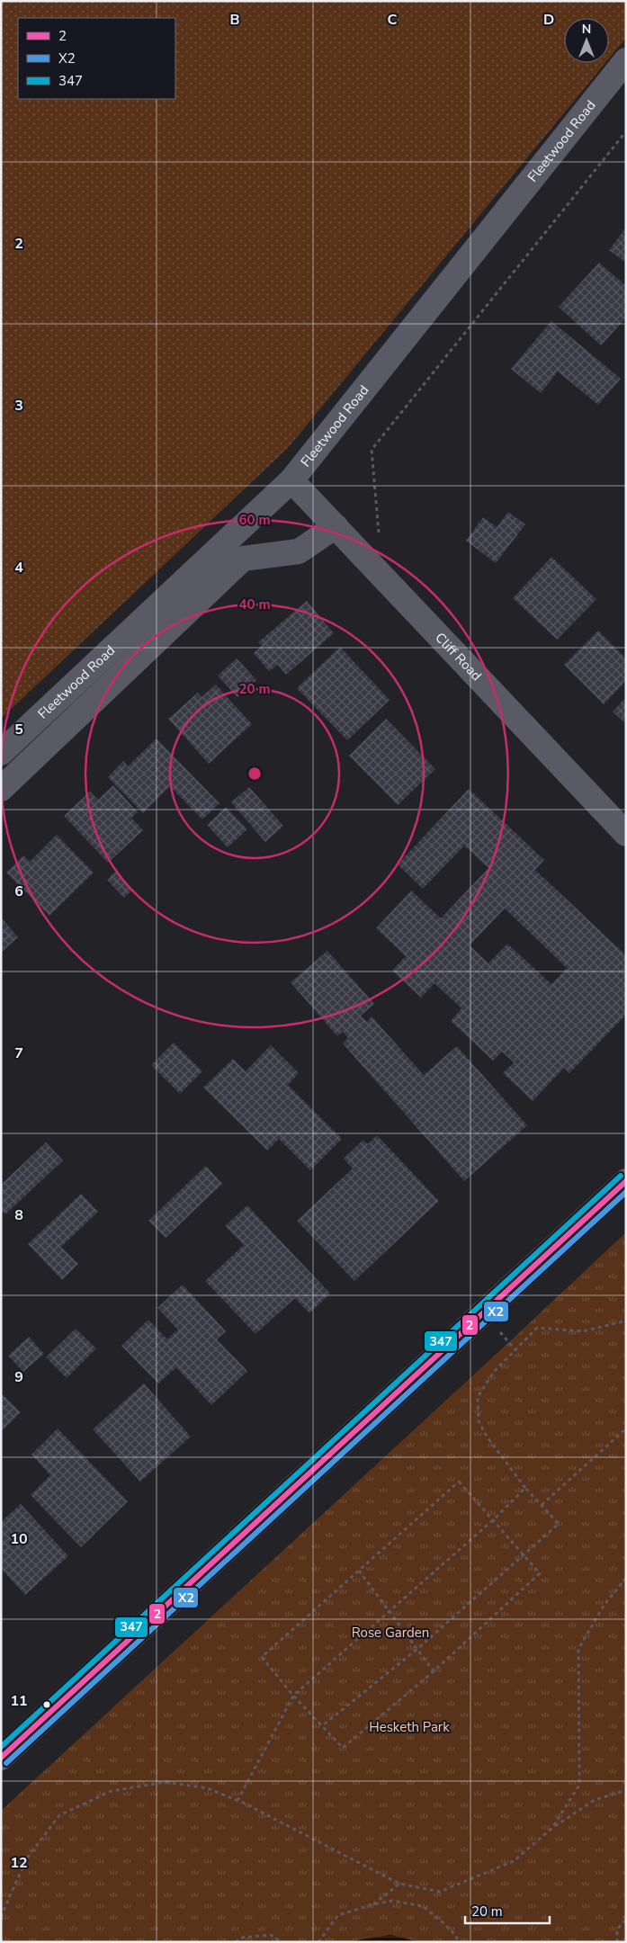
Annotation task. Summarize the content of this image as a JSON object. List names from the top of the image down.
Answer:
{
  "streets": {
    "street": ["Fleetwood Road", "Cliff Road"]
  },
  "crossings": [
    ["Fleetwood Road", "Cliff Road"]
  ],
  "parks": ["Rose Garden", "Hesketh Park"],
  "lines": ["transit line 347", "transit line 2", "transit line X2"],
  "legend": ["2", "X2", "347"],
  "scale_bar": "20 m",
  "north": "top",
  "grid": {
    "columns": ["B", "C", "D"],
    "rows": [
      "2",
      "3",
      "4",
      "5",
      "6",
      "7",
      "8",
      "9",
      "10",
      "11",
      "12"
    ]
  },
  "rings": ["60 m", "40 m", "20 m"]
}
